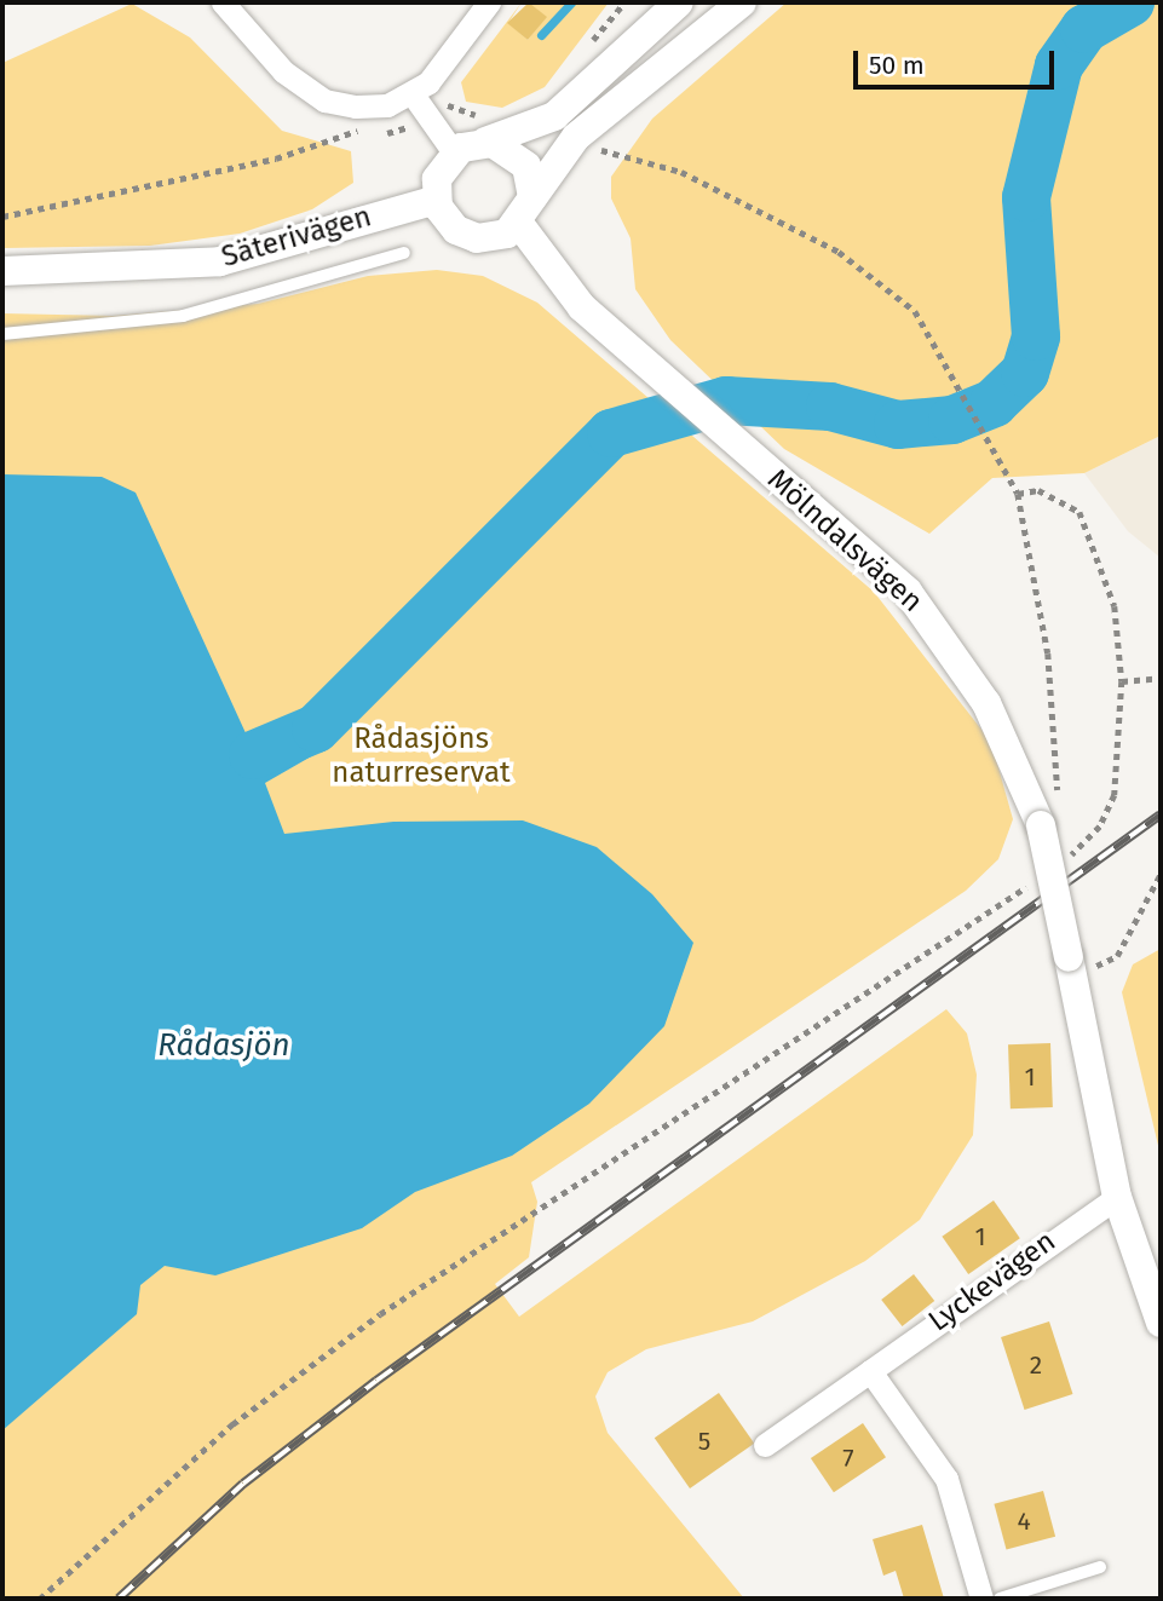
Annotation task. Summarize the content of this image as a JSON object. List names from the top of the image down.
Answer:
{
  "streets": {
    "street": ["Säterivägen", "Mölndalsvägen", "Lyckevägen"]
  },
  "crossings": [
    ["Säterivägen", "Mölndalsvägen"],
    ["Mölndalsvägen", "Lyckevägen"]
  ],
  "water": ["Rådasjön"],
  "parks": ["Rådasjöns naturreservat"],
  "house_numbers": [
    "1",
    "1",
    "2",
    "5",
    "7",
    "4"
  ],
  "scale_bar": "50 m"
}
